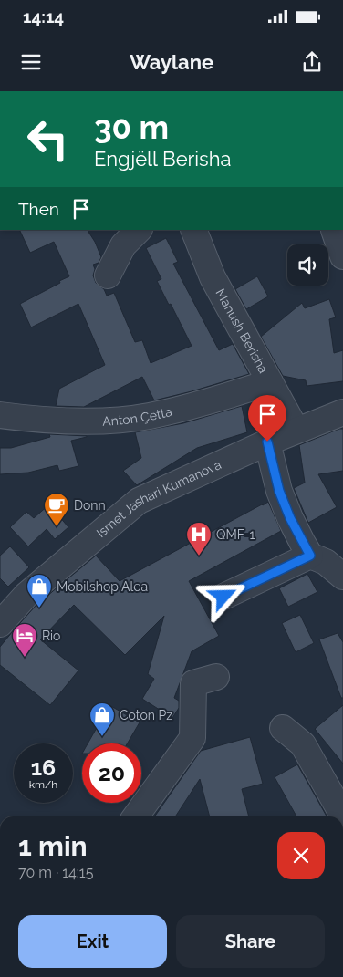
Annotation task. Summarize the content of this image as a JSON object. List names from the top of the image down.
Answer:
{
  "streets": {
    "street": ["Manush Berisha", "Anton Çetta", "Ismet Jashari Kumanova"]
  },
  "crossings": [
    ["Manush Berisha", "Anton Çetta"],
    ["Manush Berisha", "Ismet Jashari Kumanova"]
  ],
  "places": {
    "cafe": ["Donn"],
    "hospital": ["QMF-1"],
    "shop": ["Mobilshop Alea", "Coton Pz"],
    "hotel": ["Rio"]
  },
  "page": {
    "status": "14:14",
    "header": "Waylane",
    "turn": ["30 m", "Engjëll Berisha"],
    "then": "Then",
    "speed": "16 km/h",
    "limit": "20",
    "heading": ["1 min", "70 m · 14:15"],
    "buttons": ["Exit", "Share"]
  }
}
